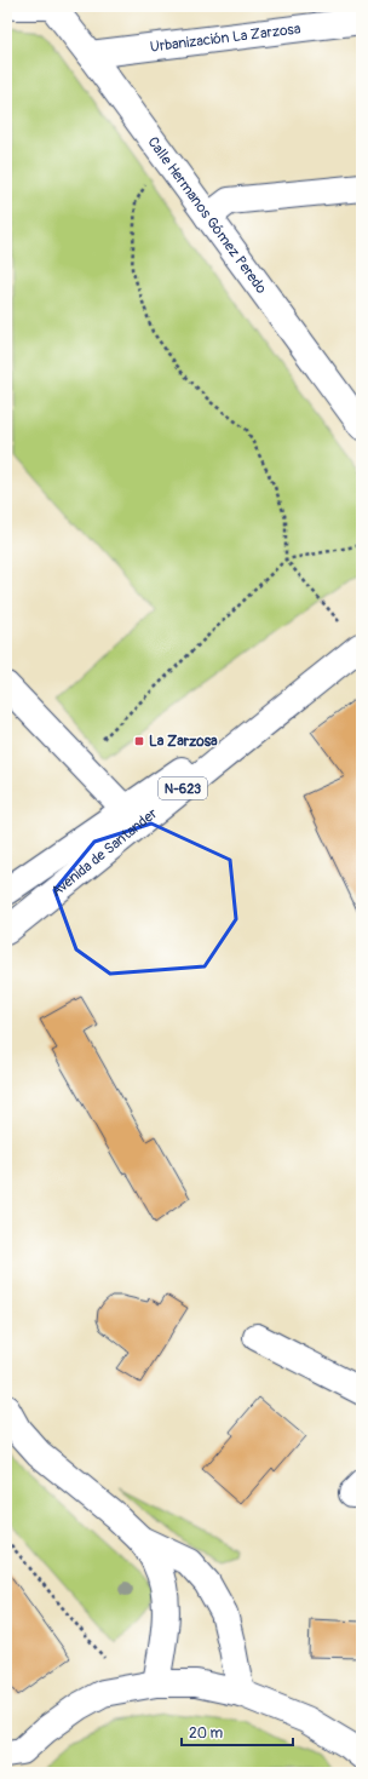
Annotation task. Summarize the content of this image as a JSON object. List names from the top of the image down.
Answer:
{
  "streets": {
    "main road": [
      "Urbanización La Zarzosa",
      "Calle Hermanos Gómez Peredo",
      "N-623",
      "Avenida de Santander"
    ]
  },
  "crossings": [
    ["Urbanización La Zarzosa", "Calle Hermanos Gómez Peredo"]
  ],
  "places": {
    "transit": ["La Zarzosa"]
  },
  "scale_bar": "20 m"
}
